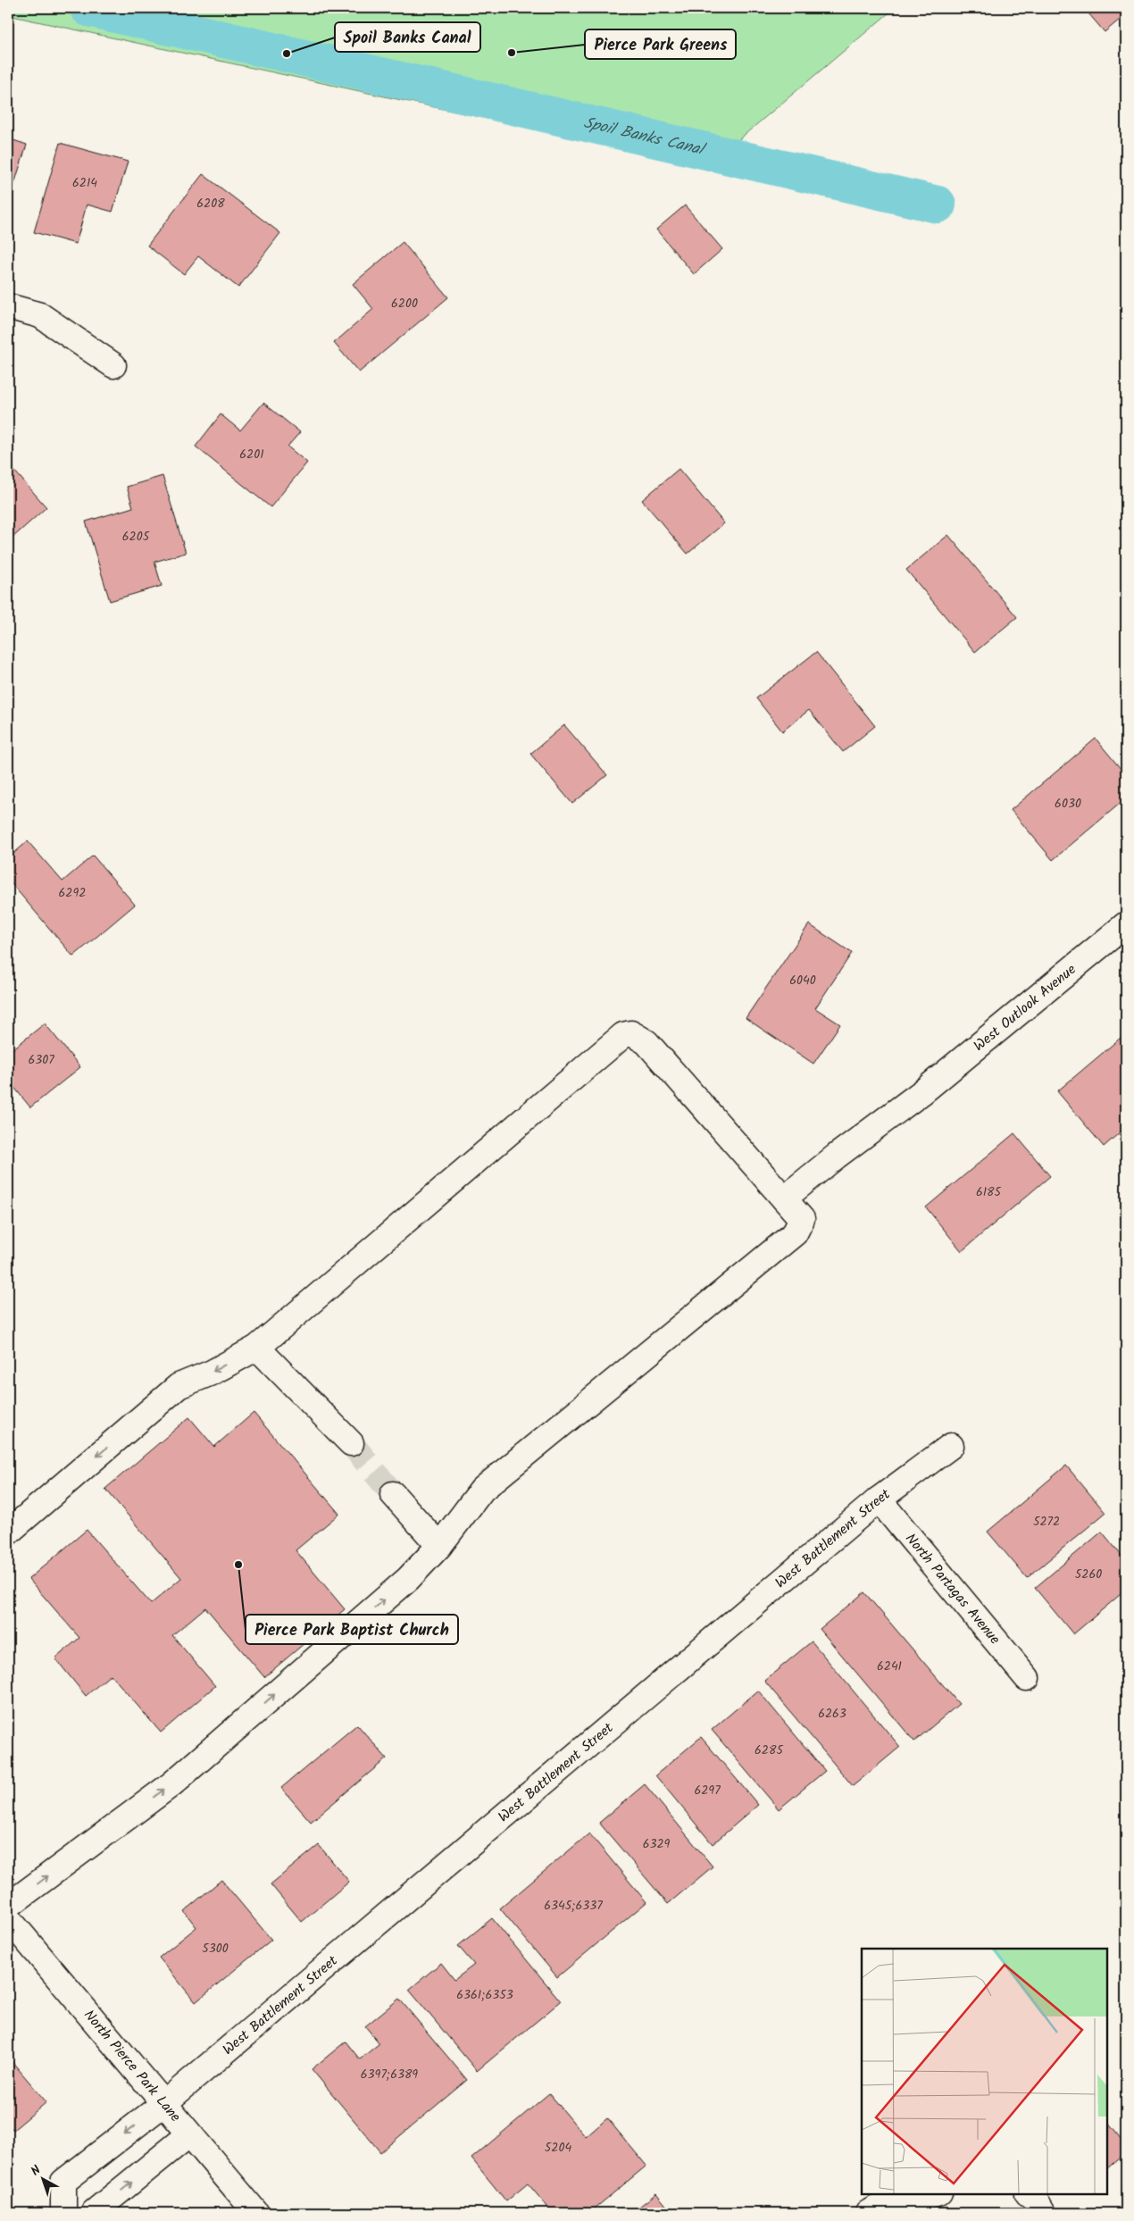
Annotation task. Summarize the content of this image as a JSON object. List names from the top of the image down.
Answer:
{
  "streets": {
    "street": [
      "West Outlook Avenue",
      "West Battlement Street",
      "North Partagas Avenue",
      "North Pierce Park Lane"
    ]
  },
  "crossings": [
    ["West Battlement Street", "North Partagas Avenue"],
    ["West Battlement Street", "North Pierce Park Lane"]
  ],
  "water": ["Spoil Banks Canal"],
  "places": ["Pierce Park Greens", "Spoil Banks Canal", "Pierce Park Baptist Church"],
  "house_numbers": [
    "6214",
    "6208",
    "6200",
    "6201",
    "6205",
    "6030",
    "6292",
    "6040",
    "6307",
    "6185",
    "5272",
    "5260",
    "6241",
    "6263",
    "6285",
    "6297",
    "6329",
    "6345;6337",
    "5300",
    "6361;6353",
    "6397;6389",
    "5204"
  ],
  "north": "top left"
}
